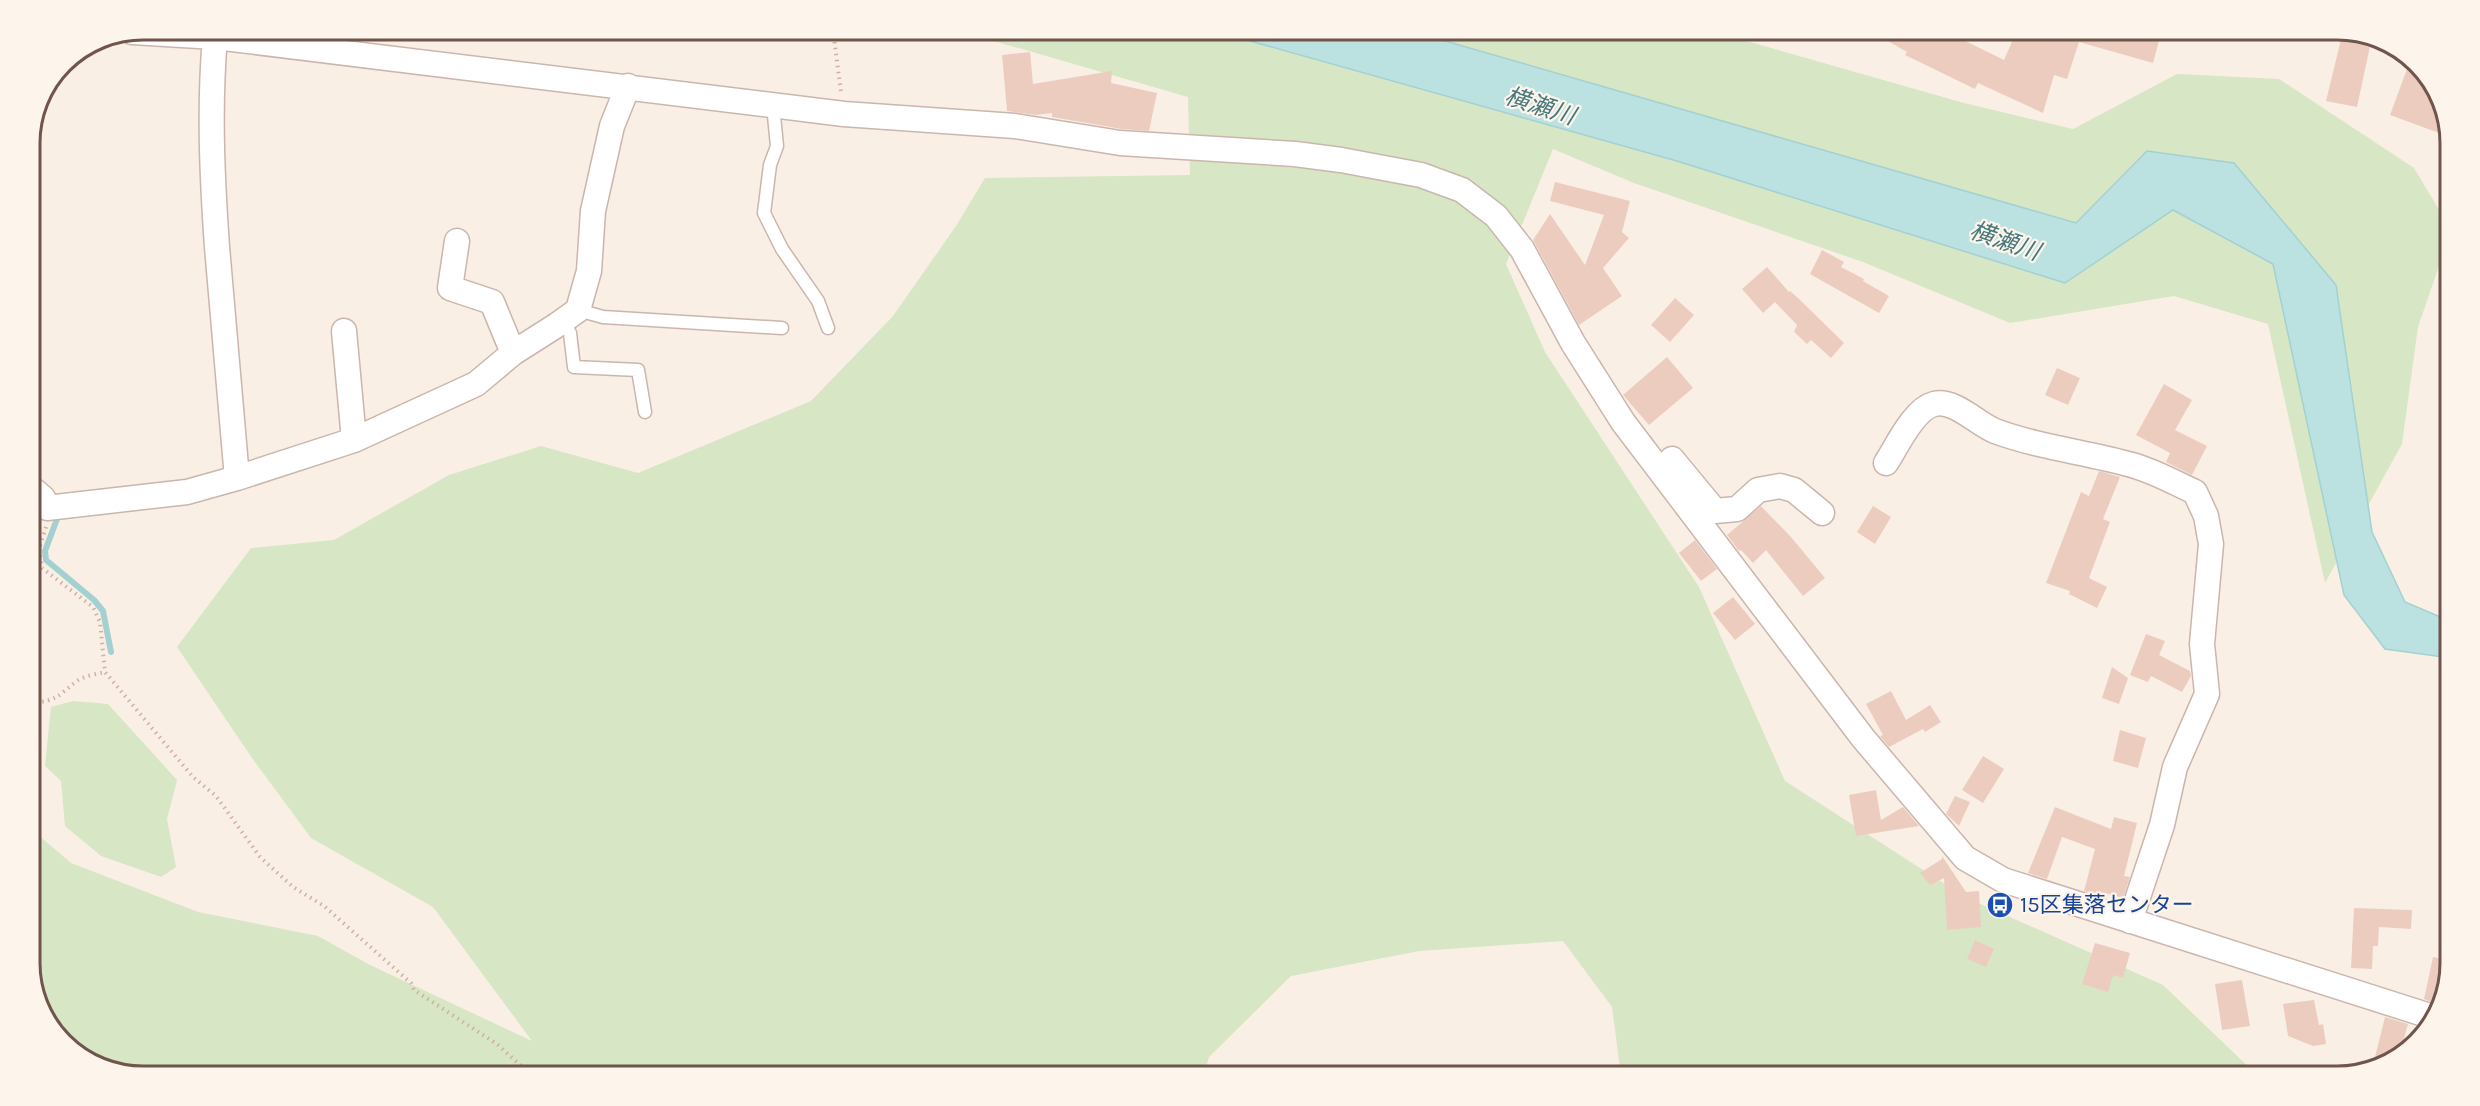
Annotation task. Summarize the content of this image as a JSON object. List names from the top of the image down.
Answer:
{
  "water": ["横瀬川"],
  "places": {
    "bus stop": ["15区集落センター"]
  }
}
